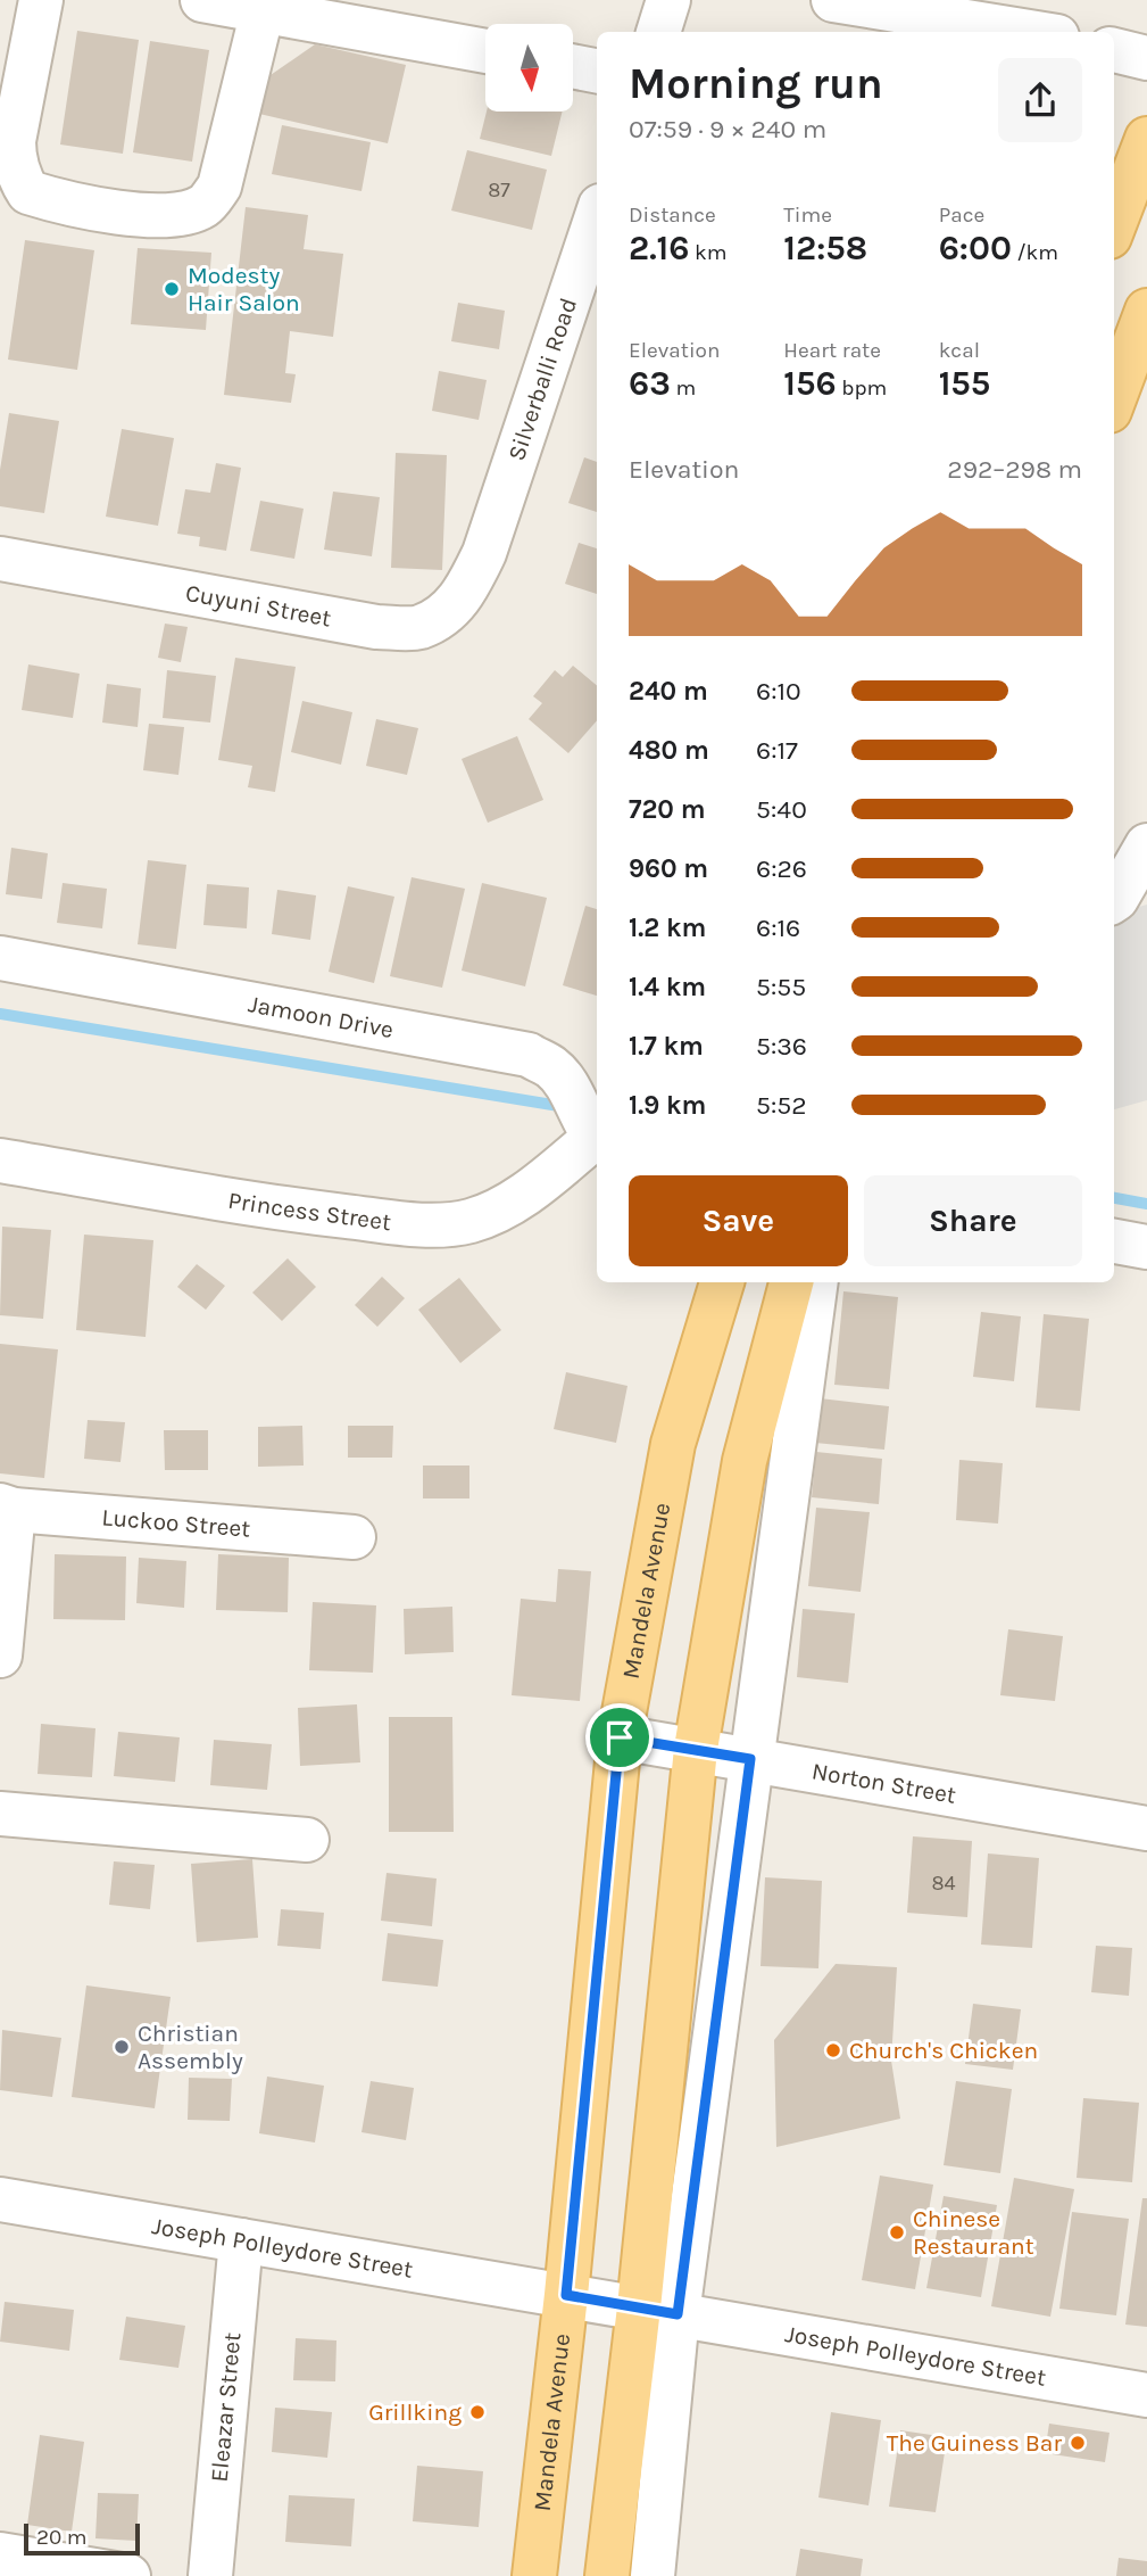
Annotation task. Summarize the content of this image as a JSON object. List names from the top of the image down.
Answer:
{
  "streets": {
    "main road": ["Mandela Avenue"],
    "street": [
      "Silverballi Road",
      "Cuyuni Street",
      "Jamoon Drive",
      "Princess Street",
      "Luckoo Street",
      "Norton Street",
      "Joseph Polleydore Street",
      "Eleazar Street"
    ]
  },
  "crossings": [
    ["Silverballi Road", "Cuyuni Street"],
    ["Jamoon Drive", "Princess Street"],
    ["Mandela Avenue", "Norton Street"],
    ["Mandela Avenue", "Joseph Polleydore Street"],
    ["Joseph Polleydore Street", "Eleazar Street"]
  ],
  "places": [
    "Modesty Hair Salon",
    "Christian Assembly",
    "Church's Chicken",
    "Chinese Restaurant",
    "Grillking",
    "The Guiness Bar"
  ],
  "house_numbers": ["87", "84"],
  "scale_bar": "20 m",
  "north": "bottom",
  "page": {
    "heading": ["Morning run", "07:59 · 9 × 240 m"],
    "stats": [
      ["Distance", "2.16 km"],
      ["Time", "12:58"],
      ["Pace", "6:00 /km"],
      ["Elevation", "63 m"],
      ["Heart rate", "156 bpm"],
      ["kcal", "155"]
    ],
    "chart": ["Elevation", "292–298 m"],
    "list": [
      {
        "name": "240 m",
        "note": "6:10"
      },
      {
        "name": "480 m",
        "note": "6:17"
      },
      {
        "name": "720 m",
        "note": "5:40"
      },
      {
        "name": "960 m",
        "note": "6:26"
      },
      {
        "name": "1.2 km",
        "note": "6:16"
      },
      {
        "name": "1.4 km",
        "note": "5:55"
      },
      {
        "name": "1.7 km",
        "note": "5:36"
      },
      {
        "name": "1.9 km",
        "note": "5:52"
      }
    ],
    "buttons": ["Save", "Share"],
    "scale": "20 m"
  }
}
